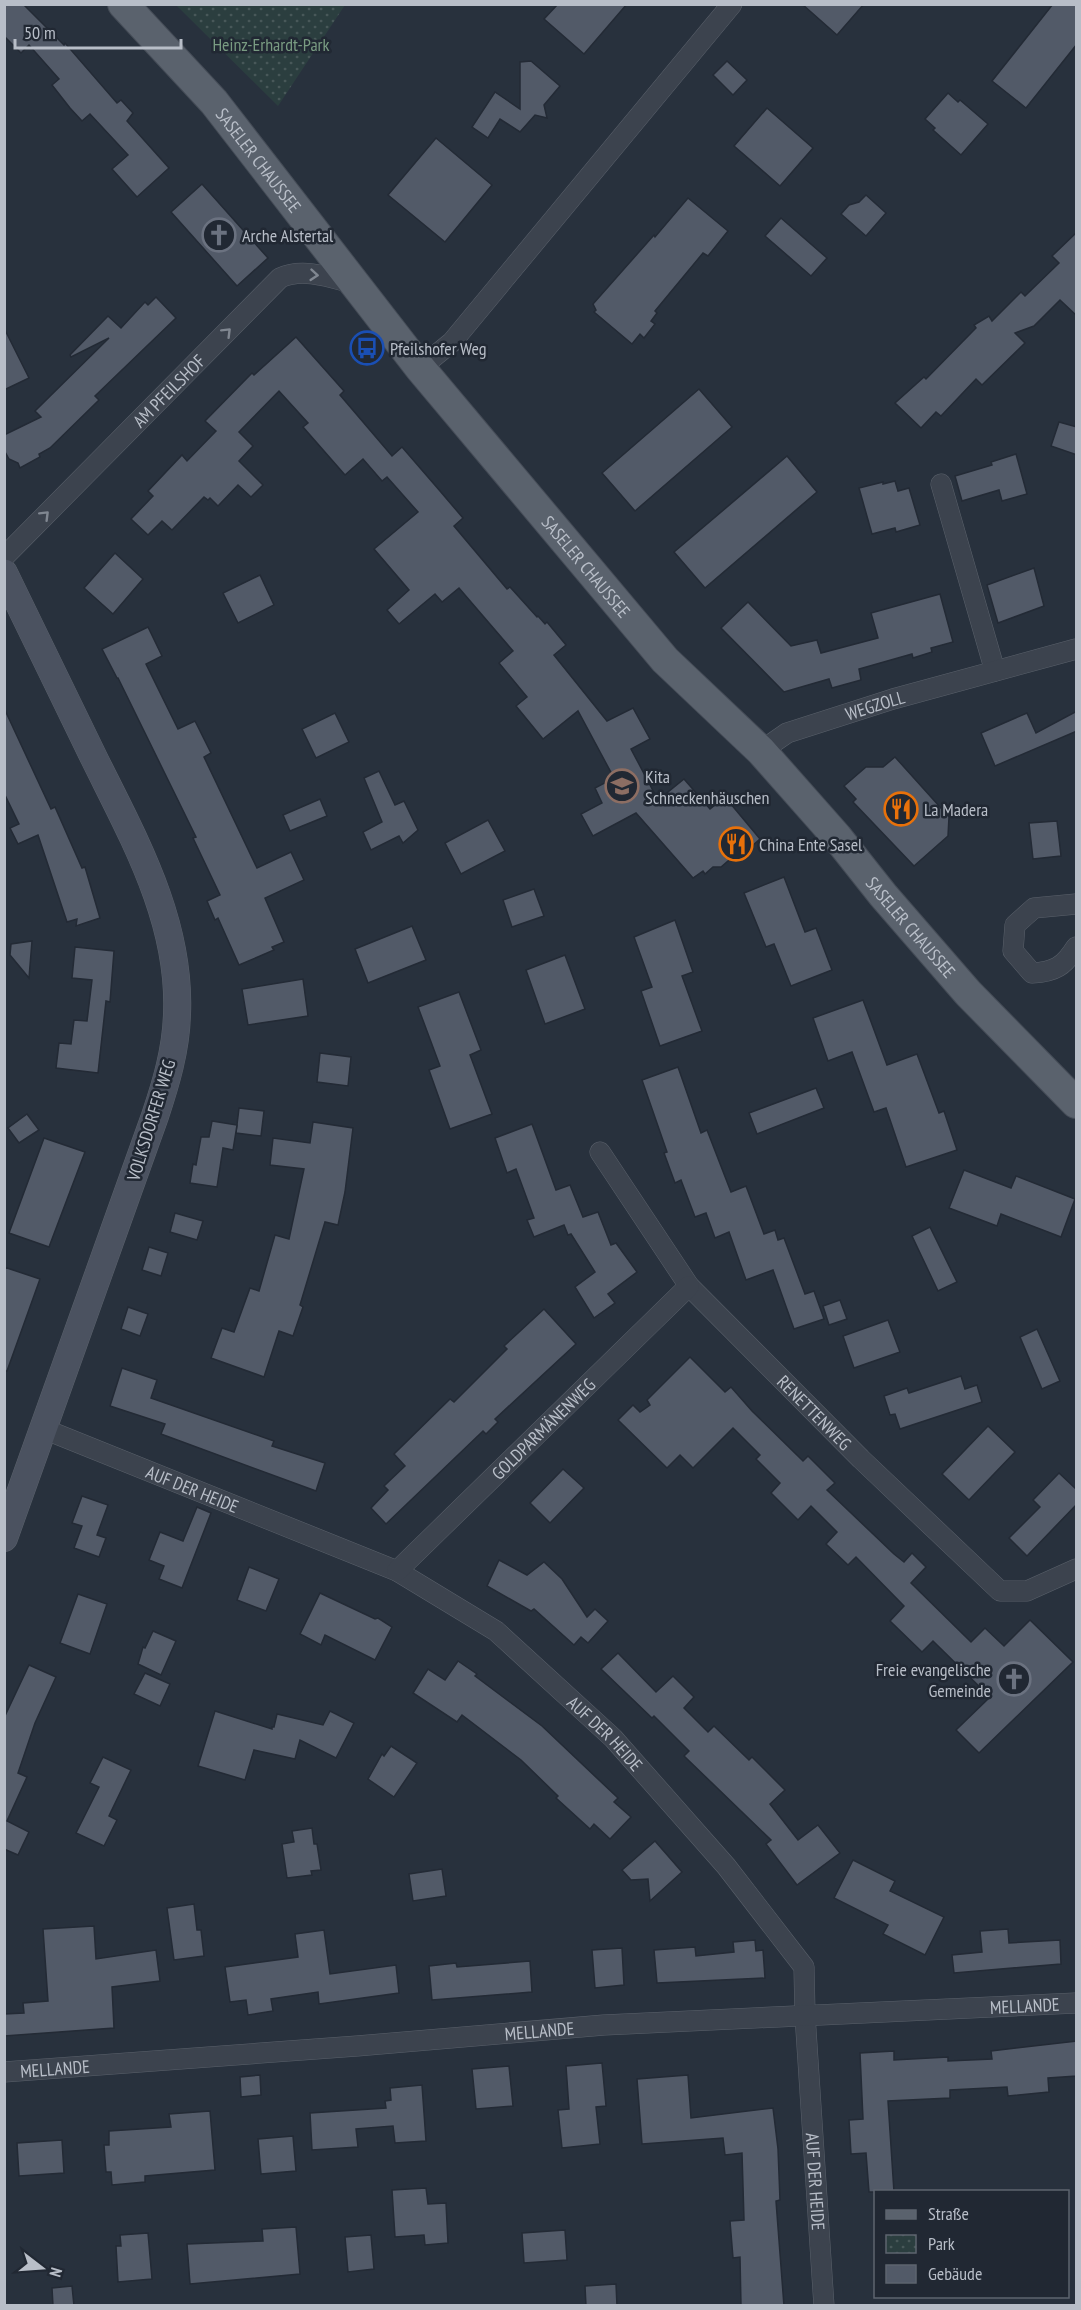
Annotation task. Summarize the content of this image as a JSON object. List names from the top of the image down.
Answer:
{
  "streets": {
    "main road": ["SASELER CHAUSSEE"],
    "street": [
      "AM PFEILSHOF",
      "WEGZOLL",
      "VOLKSDORFER WEG",
      "RENETTENWEG",
      "GOLDPARMÄNENWEG",
      "AUF DER HEIDE",
      "MELLANDE"
    ]
  },
  "crossings": [
    ["SASELER CHAUSSEE", "AM PFEILSHOF"],
    ["SASELER CHAUSSEE", "WEGZOLL"],
    ["VOLKSDORFER WEG", "AUF DER HEIDE"],
    ["RENETTENWEG", "GOLDPARMÄNENWEG"],
    ["GOLDPARMÄNENWEG", "AUF DER HEIDE"],
    ["AUF DER HEIDE", "MELLANDE"]
  ],
  "one_way": ["AM PFEILSHOF"],
  "parks": ["Heinz-Erhardt-Park"],
  "places": {
    "church": ["Arche Alstertal", "Freie evangelische Gemeinde"],
    "bus stop": ["Pfeilshofer Weg"],
    "school or university": ["Kita Schneckenhäuschen"],
    "restaurant": ["La Madera", "China Ente Sasel"]
  },
  "legend": ["Straße", "Park", "Gebäude"],
  "scale_bar": "50 m",
  "north": "right"
}
